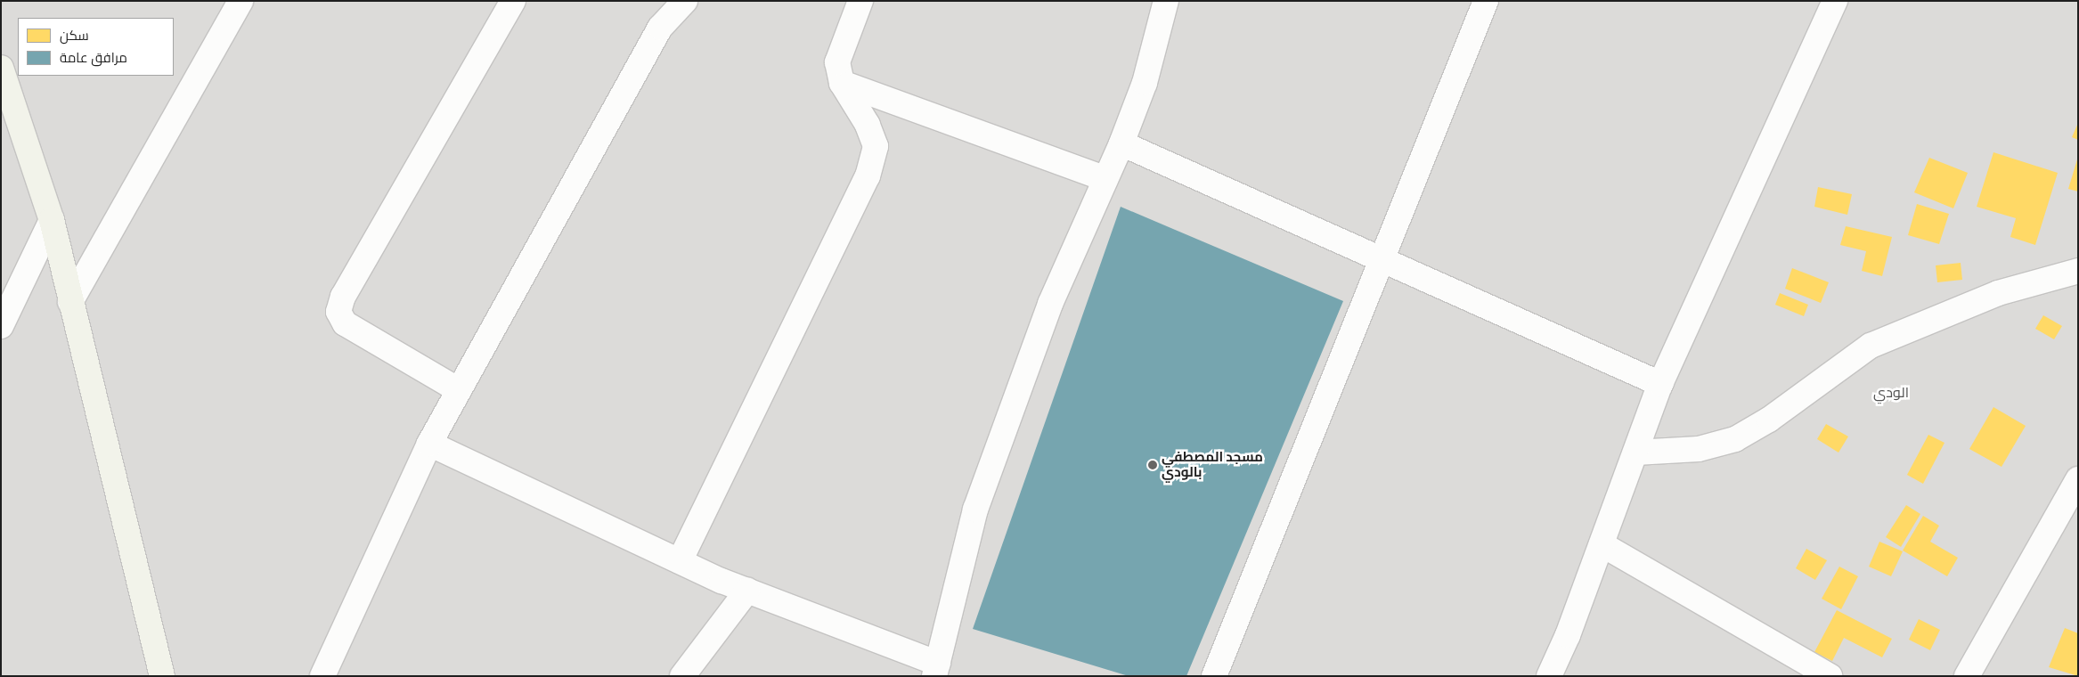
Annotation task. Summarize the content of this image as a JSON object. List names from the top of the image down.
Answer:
{
  "districts": ["الودي"],
  "places": ["مسجد المصطفي بالودي"],
  "legend": ["سكن", "مرافق عامة"]
}
